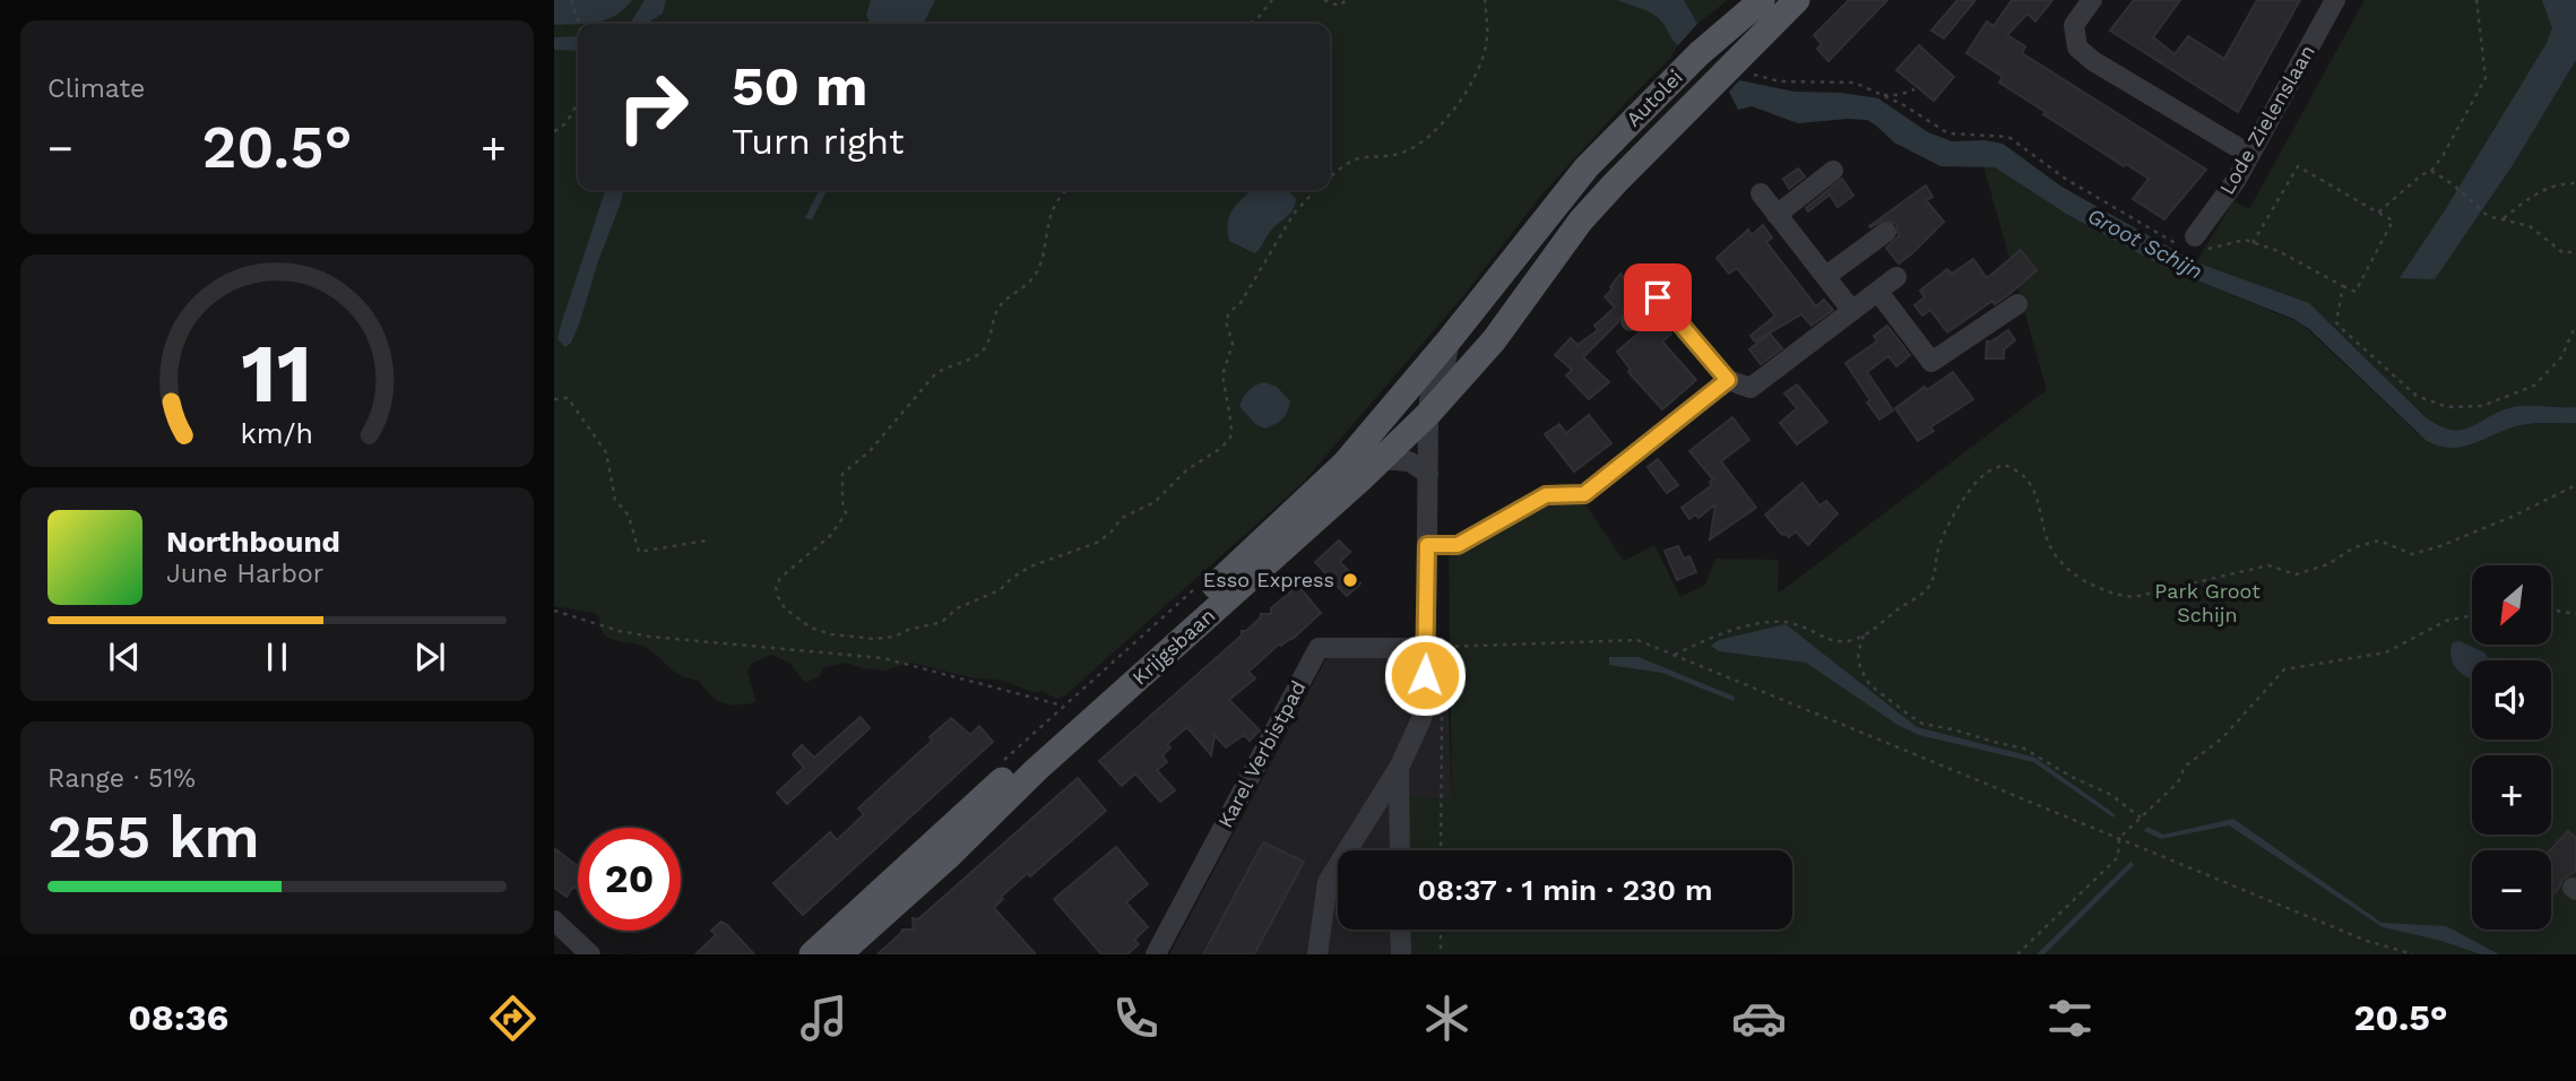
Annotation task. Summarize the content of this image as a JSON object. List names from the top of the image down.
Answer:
{
  "streets": {
    "main road": ["Autolei", "Krijgsbaan"],
    "street": ["Lode Zielenslaan", "Karel Verbistpad"]
  },
  "crossings": [
    ["Autolei", "Krijgsbaan"]
  ],
  "water": ["Groot Schijn"],
  "parks": ["Park Groot Schijn"],
  "places": ["Esso Express"],
  "north": "bottom left",
  "page": {
    "tile": [
      "Climate",
      ["Range · 51%", "255 km"]
    ],
    "turn": ["50 m", "Turn right"],
    "heat": ["−", "20.5°", "+"],
    "song": ["Northbound", "June Harbor"],
    "map_buttons": ["+", "−"],
    "limit": "20",
    "trip": "08:37 · 1 min · 230 m",
    "tabs": ["08:36", "20.5°"],
    "gauge": ["11", "km/h"]
  }
}
